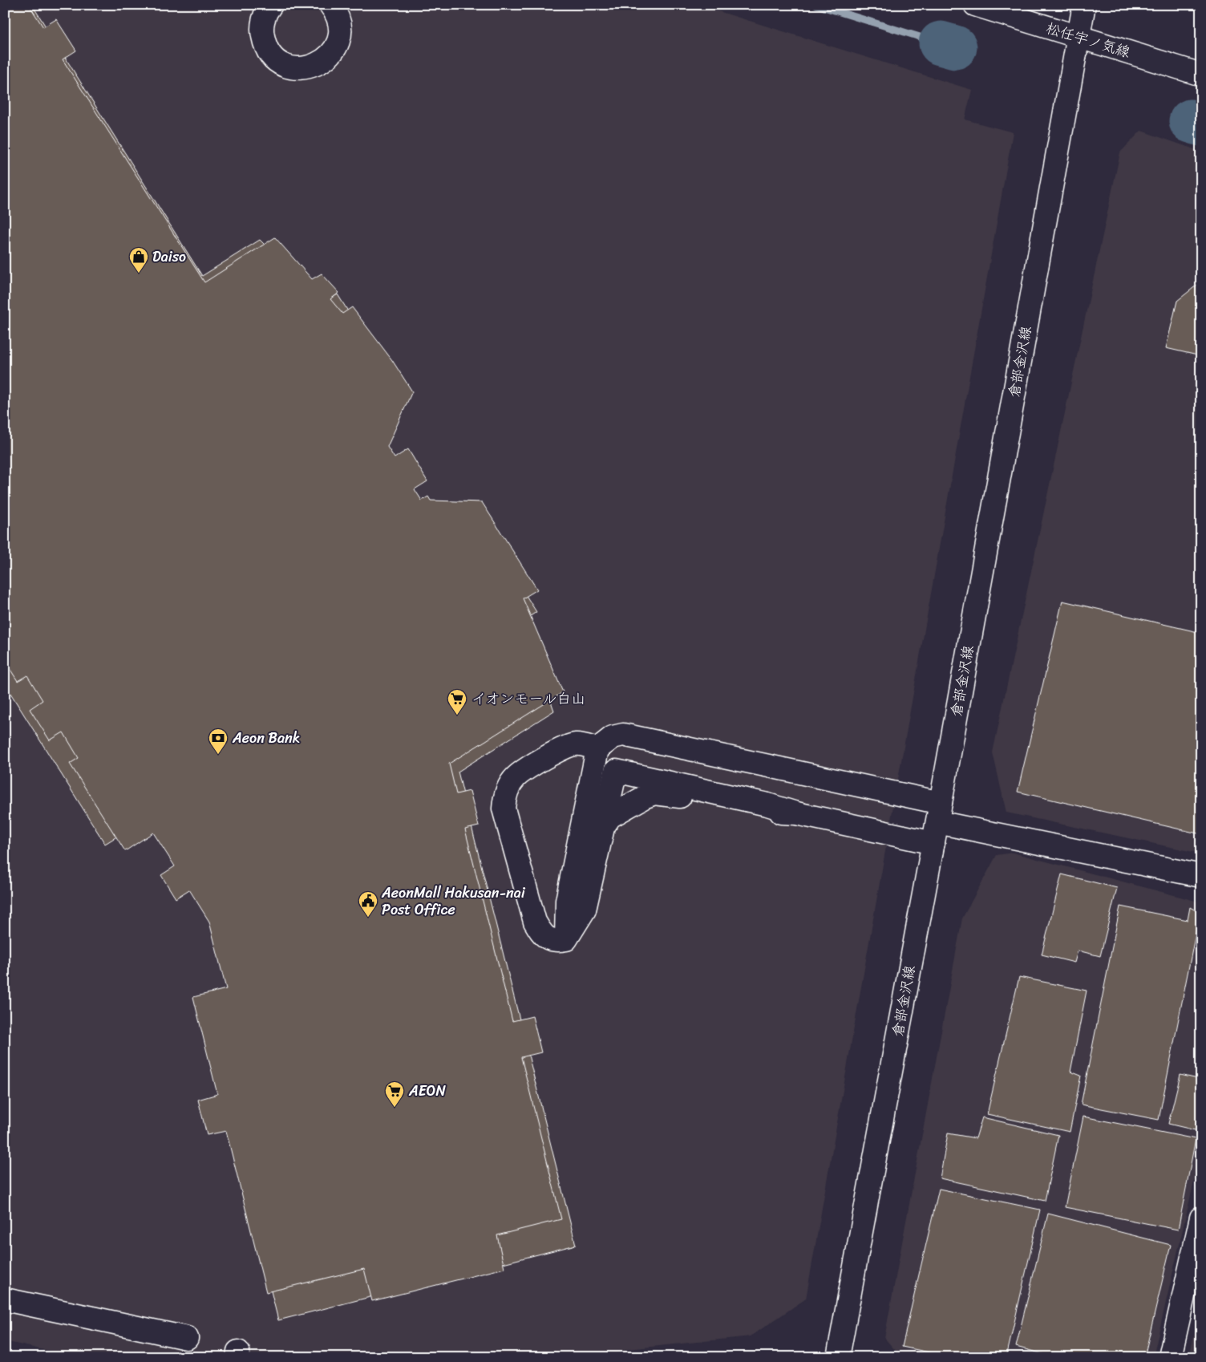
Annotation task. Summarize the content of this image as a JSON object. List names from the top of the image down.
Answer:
{
  "streets": {
    "main road": ["松任宇ノ気線", "倉部金沢線"]
  },
  "crossings": [
    ["松任宇ノ気線", "倉部金沢線"]
  ],
  "places": {
    "shop": ["Daiso"],
    "supermarket": ["イオンモール白山", "AEON"],
    "bank": ["Aeon Bank"],
    "public building": ["AeonMall Hakusan-nai Post Office"]
  }
}
